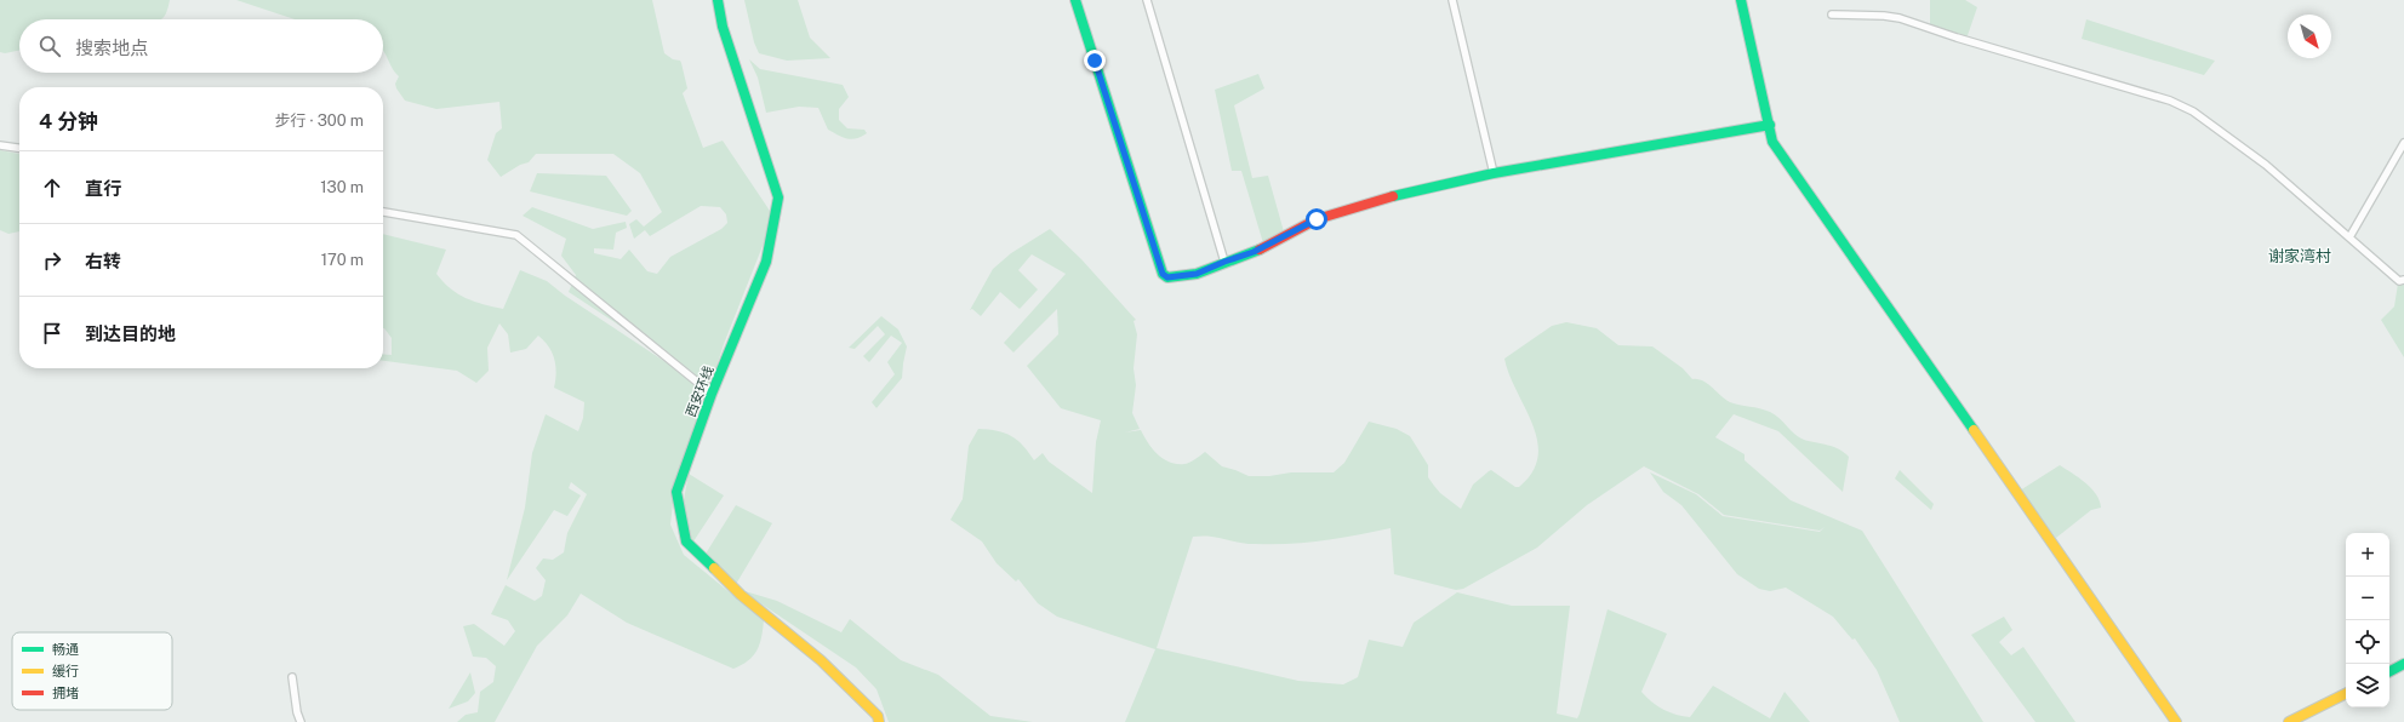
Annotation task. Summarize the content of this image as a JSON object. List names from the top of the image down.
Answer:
{
  "streets": {
    "street": ["西安环线"]
  },
  "districts": ["谢家湾村"],
  "legend": ["畅通", "缓行", "拥堵"],
  "north": "bottom right",
  "page": {
    "search": "搜索地点",
    "heading": ["4 分钟", "步行 · 300 m"],
    "list": [
      ["直行", "130 m"],
      ["右转", "170 m"],
      "到达目的地"
    ],
    "map_buttons": ["+", "−"]
  }
}
